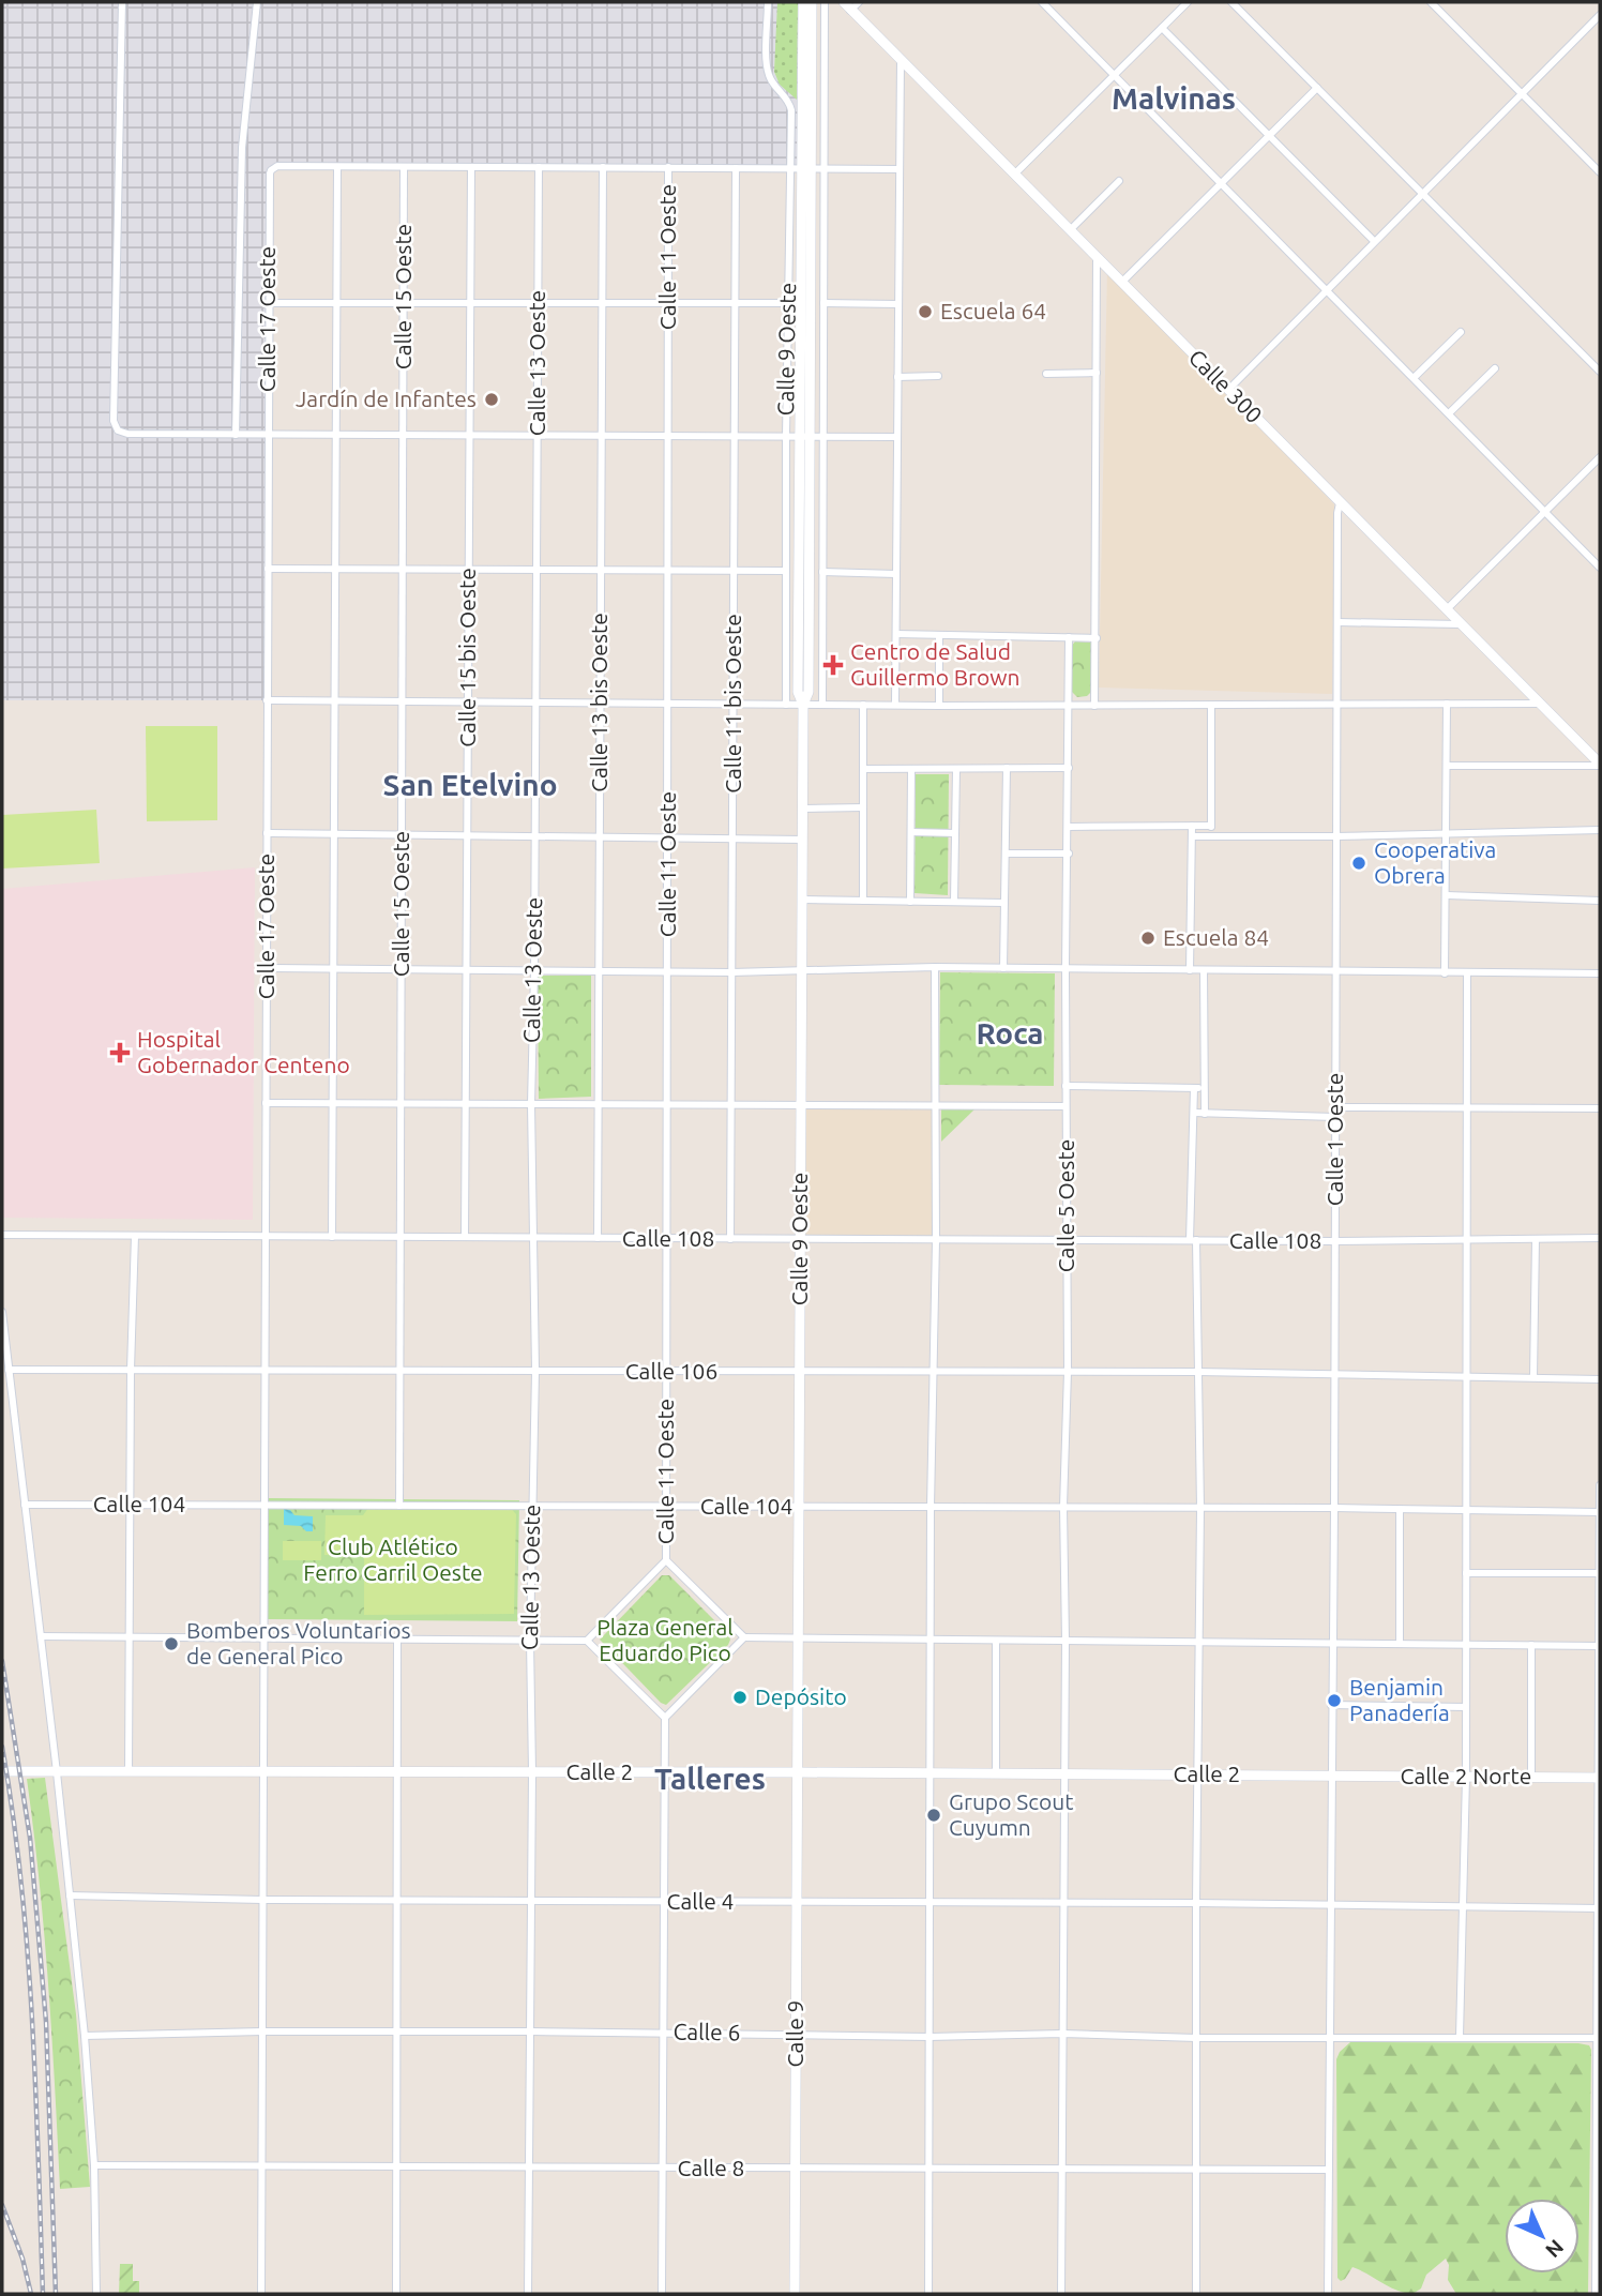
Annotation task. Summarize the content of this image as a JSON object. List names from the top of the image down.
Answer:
{
  "streets": {
    "street": [
      "Calle 11 Oeste",
      "Calle 15 Oeste",
      "Calle 17 Oeste",
      "Calle 9 Oeste",
      "Calle 13 Oeste",
      "Calle 300",
      "Calle 15 bis Oeste",
      "Calle 13 bis Oeste",
      "Calle 11 bis Oeste",
      "Calle 1 Oeste",
      "Calle 5 Oeste",
      "Calle 108",
      "Calle 106",
      "Calle 104",
      "Calle 2",
      "Calle 2 Norte",
      "Calle 4",
      "Calle 6",
      "Calle 9",
      "Calle 8"
    ]
  },
  "crossings": [
    ["Calle 11 Oeste", "Calle 108"],
    ["Calle 11 Oeste", "Calle 106"],
    ["Calle 11 Oeste", "Calle 104"],
    ["Calle 15 Oeste", "Calle 108"],
    ["Calle 15 Oeste", "Calle 106"],
    ["Calle 15 Oeste", "Calle 104"],
    ["Calle 17 Oeste", "Calle 108"],
    ["Calle 17 Oeste", "Calle 106"],
    ["Calle 17 Oeste", "Calle 104"],
    ["Calle 17 Oeste", "Calle 2"],
    ["Calle 17 Oeste", "Calle 4"],
    ["Calle 17 Oeste", "Calle 6"],
    ["Calle 17 Oeste", "Calle 8"],
    ["Calle 9 Oeste", "Calle 108"],
    ["Calle 9 Oeste", "Calle 106"],
    ["Calle 9 Oeste", "Calle 104"],
    ["Calle 9 Oeste", "Calle 2"],
    ["Calle 9 Oeste", "Calle 9"],
    ["Calle 13 Oeste", "Calle 108"],
    ["Calle 13 Oeste", "Calle 106"],
    ["Calle 13 Oeste", "Calle 104"],
    ["Calle 13 Oeste", "Calle 2"],
    ["Calle 13 Oeste", "Calle 4"],
    ["Calle 13 Oeste", "Calle 6"],
    ["Calle 13 Oeste", "Calle 8"],
    ["Calle 300", "Calle 1 Oeste"],
    ["Calle 15 bis Oeste", "Calle 108"],
    ["Calle 13 bis Oeste", "Calle 108"],
    ["Calle 11 bis Oeste", "Calle 108"],
    ["Calle 1 Oeste", "Calle 108"],
    ["Calle 1 Oeste", "Calle 106"],
    ["Calle 1 Oeste", "Calle 104"],
    ["Calle 1 Oeste", "Calle 2"],
    ["Calle 1 Oeste", "Calle 2 Norte"],
    ["Calle 1 Oeste", "Calle 4"],
    ["Calle 1 Oeste", "Calle 6"],
    ["Calle 1 Oeste", "Calle 8"],
    ["Calle 5 Oeste", "Calle 108"],
    ["Calle 5 Oeste", "Calle 106"],
    ["Calle 5 Oeste", "Calle 104"],
    ["Calle 5 Oeste", "Calle 2"],
    ["Calle 5 Oeste", "Calle 4"],
    ["Calle 5 Oeste", "Calle 6"],
    ["Calle 5 Oeste", "Calle 8"],
    ["Calle 2", "Calle 2 Norte"],
    ["Calle 2", "Calle 9"],
    ["Calle 4", "Calle 9"],
    ["Calle 6", "Calle 9"],
    ["Calle 9", "Calle 8"]
  ],
  "districts": [
    "Malvinas",
    "San Etelvino",
    "Roca",
    "Talleres"
  ],
  "parks": ["Club Atlético Ferro Carril Oeste", "Plaza General Eduardo Pico"],
  "places": {
    "other": [
      "Escuela 64",
      "Jardín de Infantes",
      "Cooperativa Obrera",
      "Escuela 84",
      "Bomberos Voluntarios de General Pico",
      "Depósito",
      "Benjamin Panadería",
      "Grupo Scout Cuyumn"
    ],
    "health": ["Centro de Salud Guillermo Brown", "Hospital Gobernador Centeno"]
  },
  "north": "bottom right"
}
